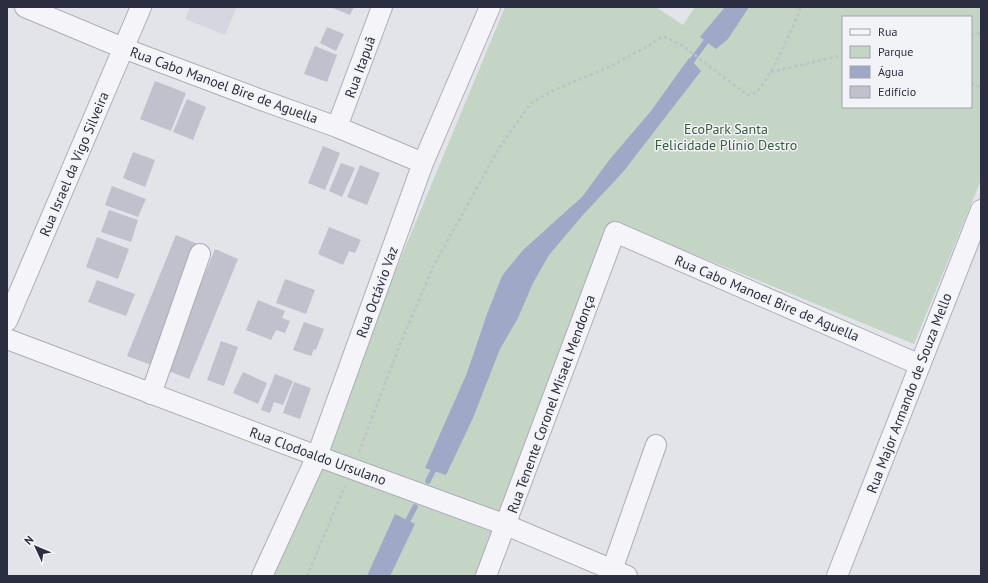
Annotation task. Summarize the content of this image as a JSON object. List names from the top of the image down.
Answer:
{
  "streets": {
    "street": [
      "Rua Itapuã",
      "Rua Cabo Manoel Bire de Aguella",
      "Rua Israel da Vigo Silveira",
      "Rua Octávio Vaz",
      "Rua Major Armando de Souza Mello",
      "Rua Tenente Coronel Misael Mendonça",
      "Rua Clodoaldo Ursulano"
    ]
  },
  "crossings": [
    ["Rua Itapuã", "Rua Cabo Manoel Bire de Aguella"],
    ["Rua Cabo Manoel Bire de Aguella", "Rua Israel da Vigo Silveira"],
    ["Rua Cabo Manoel Bire de Aguella", "Rua Octávio Vaz"],
    ["Rua Cabo Manoel Bire de Aguella", "Rua Major Armando de Souza Mello"],
    ["Rua Cabo Manoel Bire de Aguella", "Rua Tenente Coronel Misael Mendonça"],
    ["Rua Octávio Vaz", "Rua Clodoaldo Ursulano"],
    ["Rua Tenente Coronel Misael Mendonça", "Rua Clodoaldo Ursulano"]
  ],
  "parks": ["EcoPark Santa Felicidade Plínio Destro"],
  "legend": [
    "Rua",
    "Parque",
    "Água",
    "Edifício"
  ],
  "north": "top left"
}
